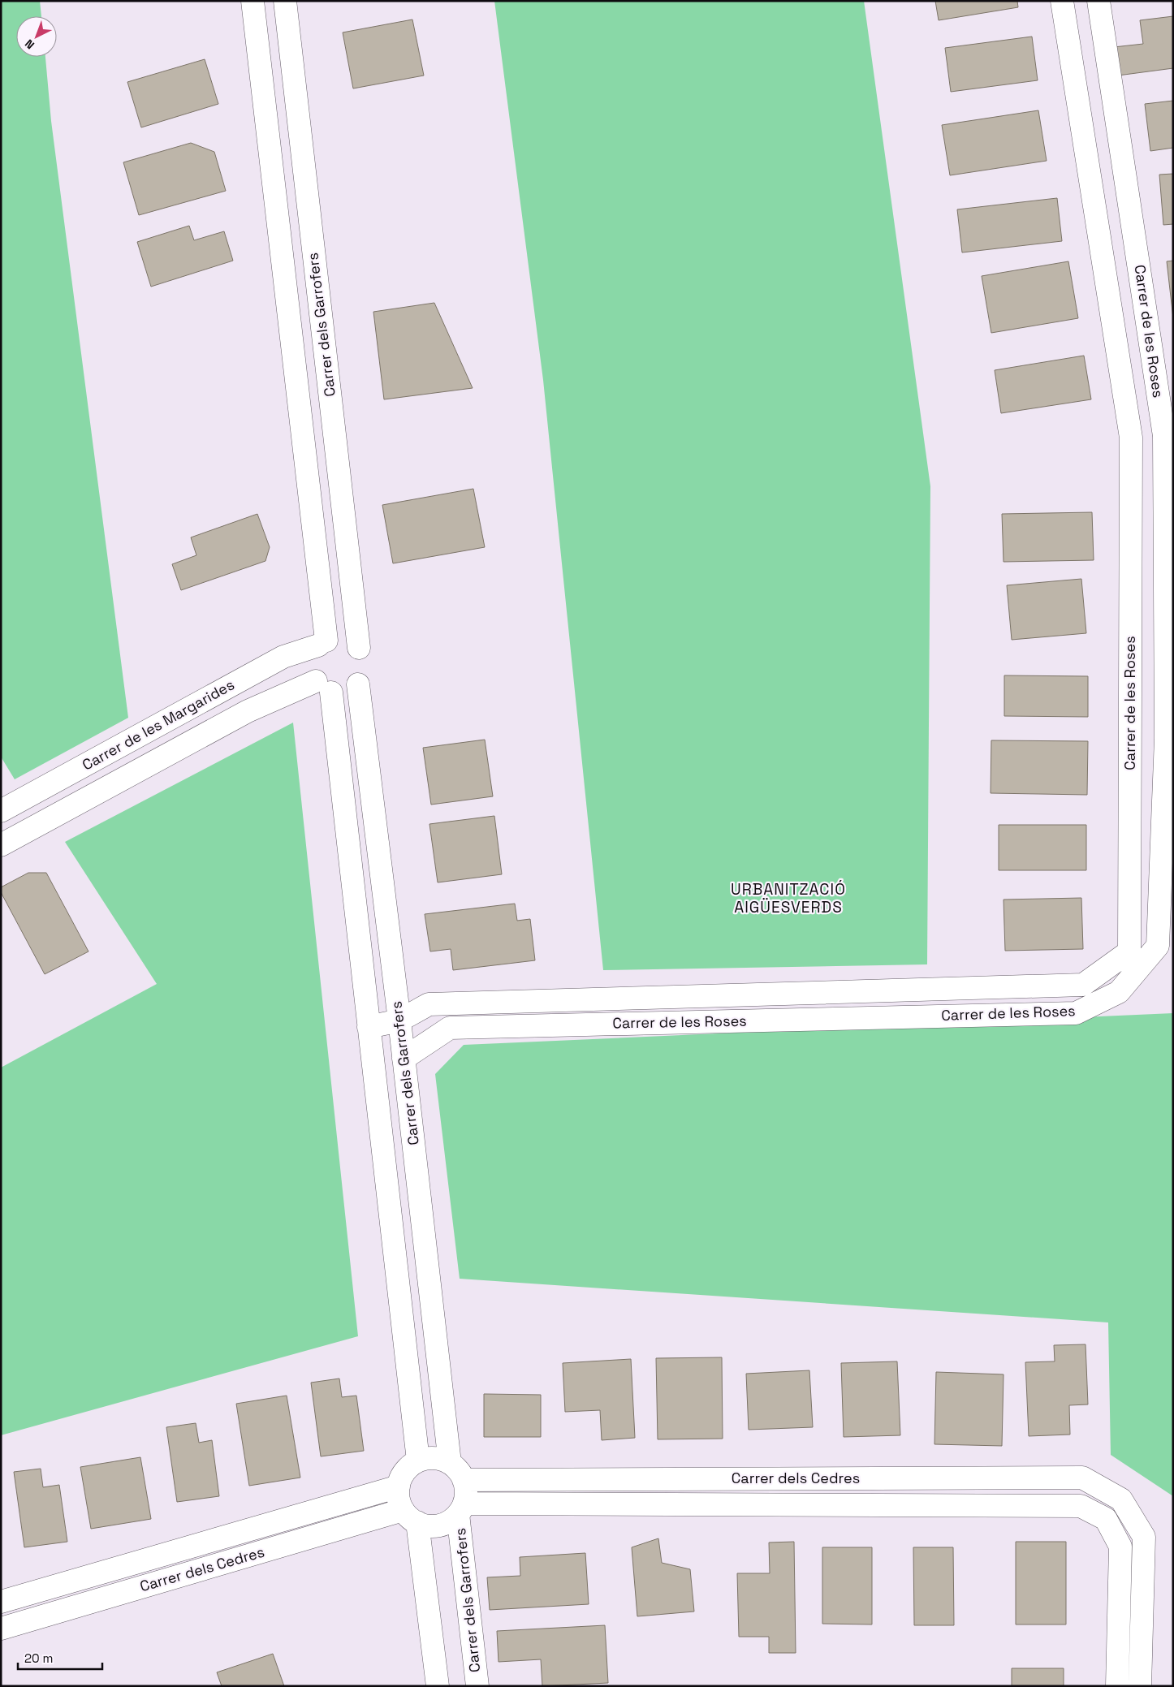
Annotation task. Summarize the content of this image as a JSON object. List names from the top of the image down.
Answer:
{
  "streets": {
    "street": [
      "Carrer dels Garrofers",
      "Carrer de les Roses",
      "Carrer de les Margarides",
      "Carrer dels Cedres"
    ]
  },
  "crossings": [
    ["Carrer dels Garrofers", "Carrer de les Roses"],
    ["Carrer dels Garrofers", "Carrer de les Margarides"],
    ["Carrer dels Garrofers", "Carrer dels Cedres"]
  ],
  "districts": ["URBANITZACIÓ AIGÜESVERDS"],
  "scale_bar": "20 m",
  "north": "bottom left"
}
